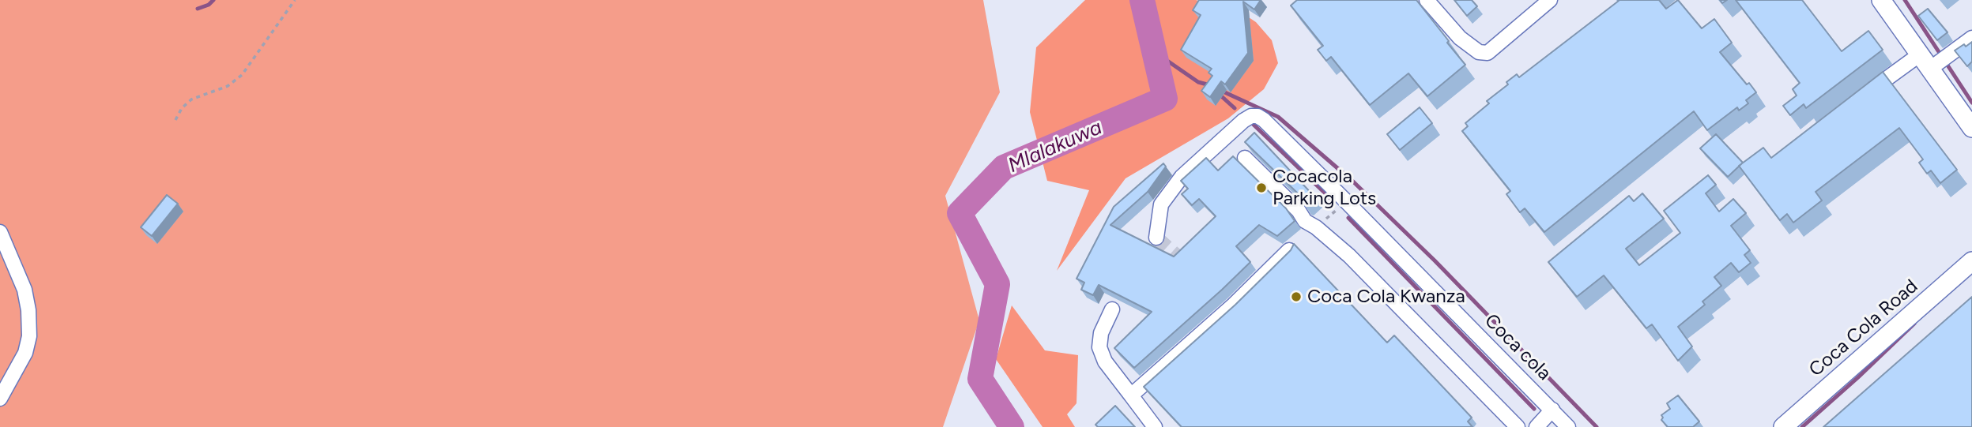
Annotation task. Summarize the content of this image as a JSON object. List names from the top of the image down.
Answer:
{
  "streets": {
    "main road": ["Coca Cola Road"],
    "lane": ["Coca cola"]
  },
  "water": ["Mlalakuwa"],
  "places": ["Cocacola Parking Lots", "Coca Cola Kwanza"]
}
